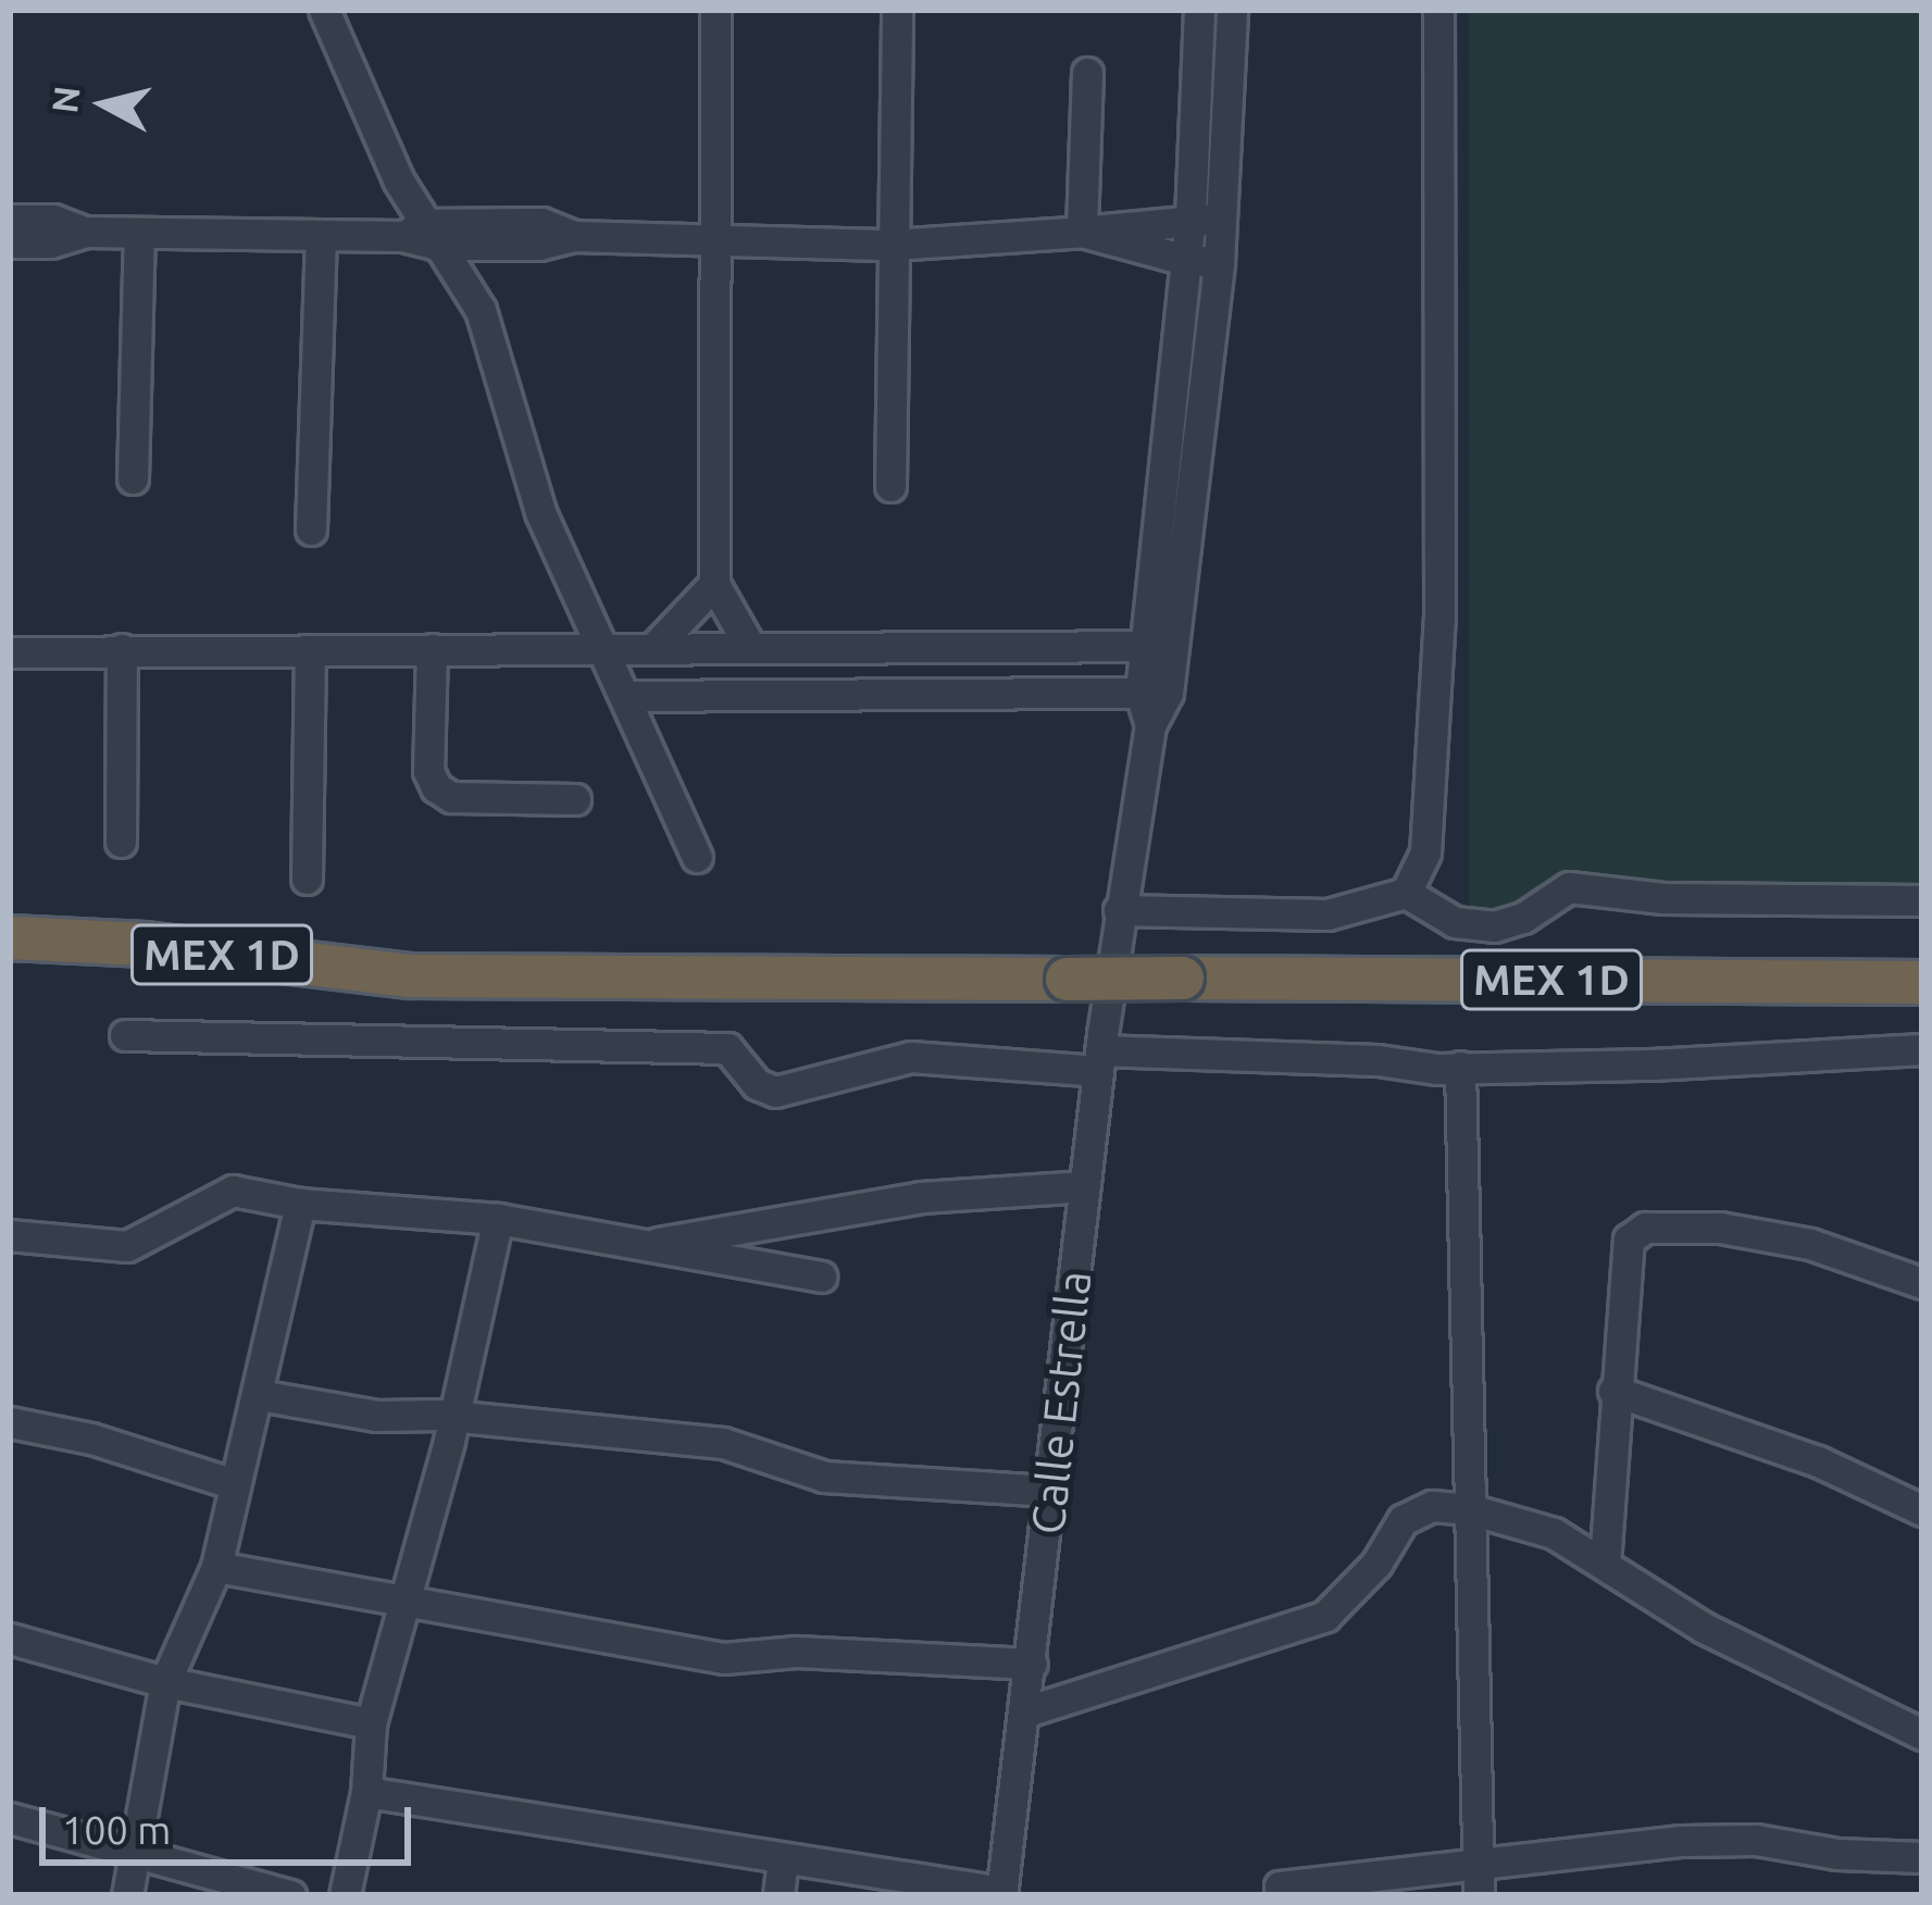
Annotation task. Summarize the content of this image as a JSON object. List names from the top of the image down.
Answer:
{
  "streets": {
    "highway": ["MEX 1D"],
    "street": ["Calle Estrella"]
  },
  "scale_bar": "100 m",
  "north": "left"
}
